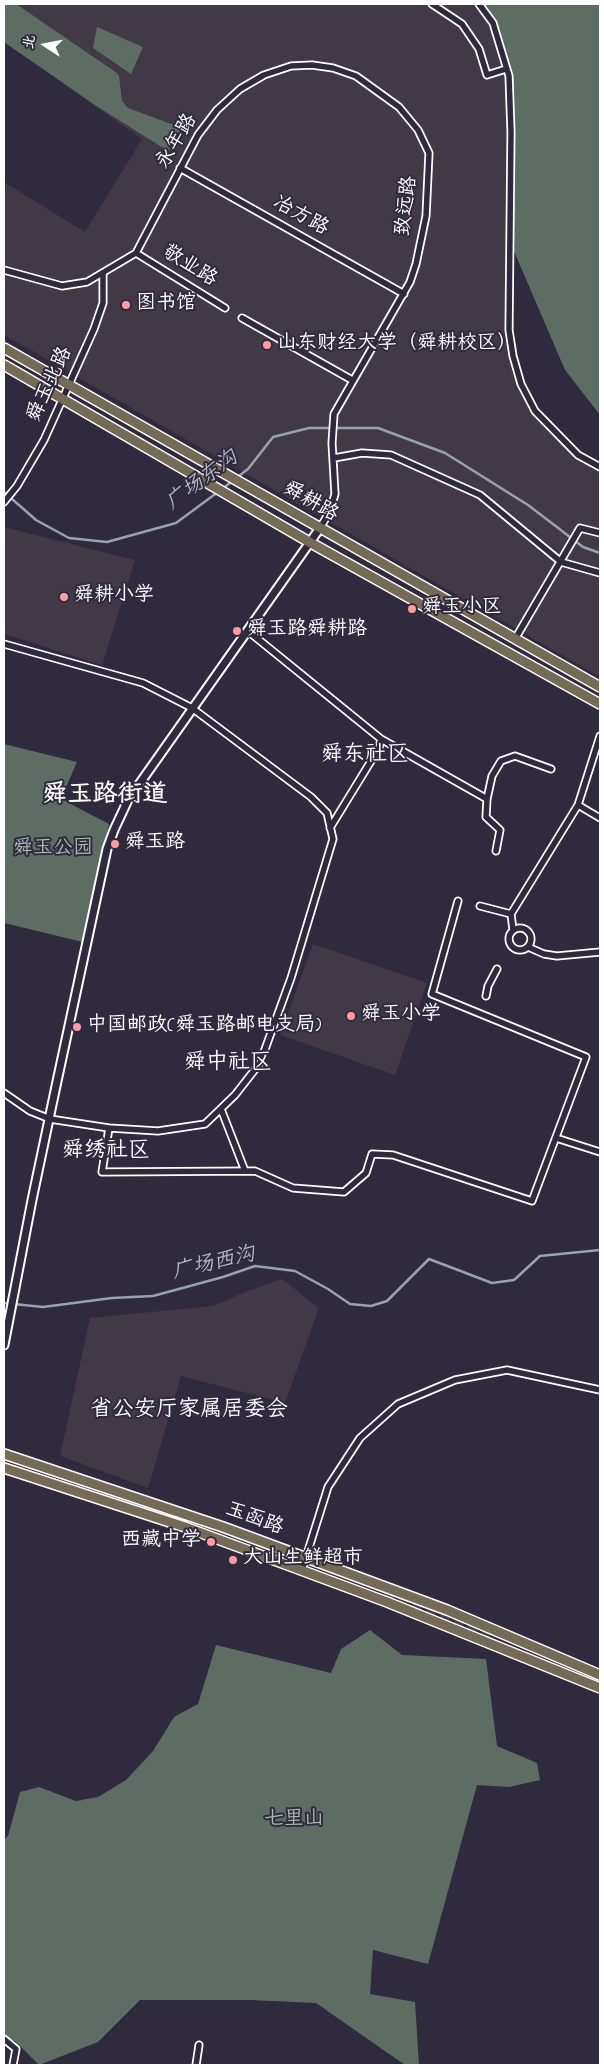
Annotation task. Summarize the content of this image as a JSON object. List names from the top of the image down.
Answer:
{
  "streets": {
    "main road": ["舜耕路", "玉函路"],
    "street": [
      "永年路",
      "致远路",
      "冶方路",
      "敬业路",
      "舜玉北路"
    ]
  },
  "crossings": [
    ["永年路", "致远路"],
    ["永年路", "冶方路"],
    ["永年路", "敬业路"],
    ["致远路", "冶方路"],
    ["致远路", "舜耕路"],
    ["舜玉北路", "舜耕路"]
  ],
  "districts": [
    "舜东社区",
    "舜玉路街道",
    "舜中社区",
    "舜绣社区",
    "省公安厅家属居委会"
  ],
  "water": ["广场东沟", "广场西沟"],
  "parks": ["舜玉公园", "七里山"],
  "places": [
    "图书馆",
    "山东财经大学（舜耕校区）",
    "舜耕小学",
    "舜玉小区",
    "舜玉路舜耕路",
    "舜玉路",
    "舜玉小学",
    "中国邮政(舜玉路邮电支局)",
    "西藏中学",
    "大山生鲜超市"
  ],
  "north": "left"
}
